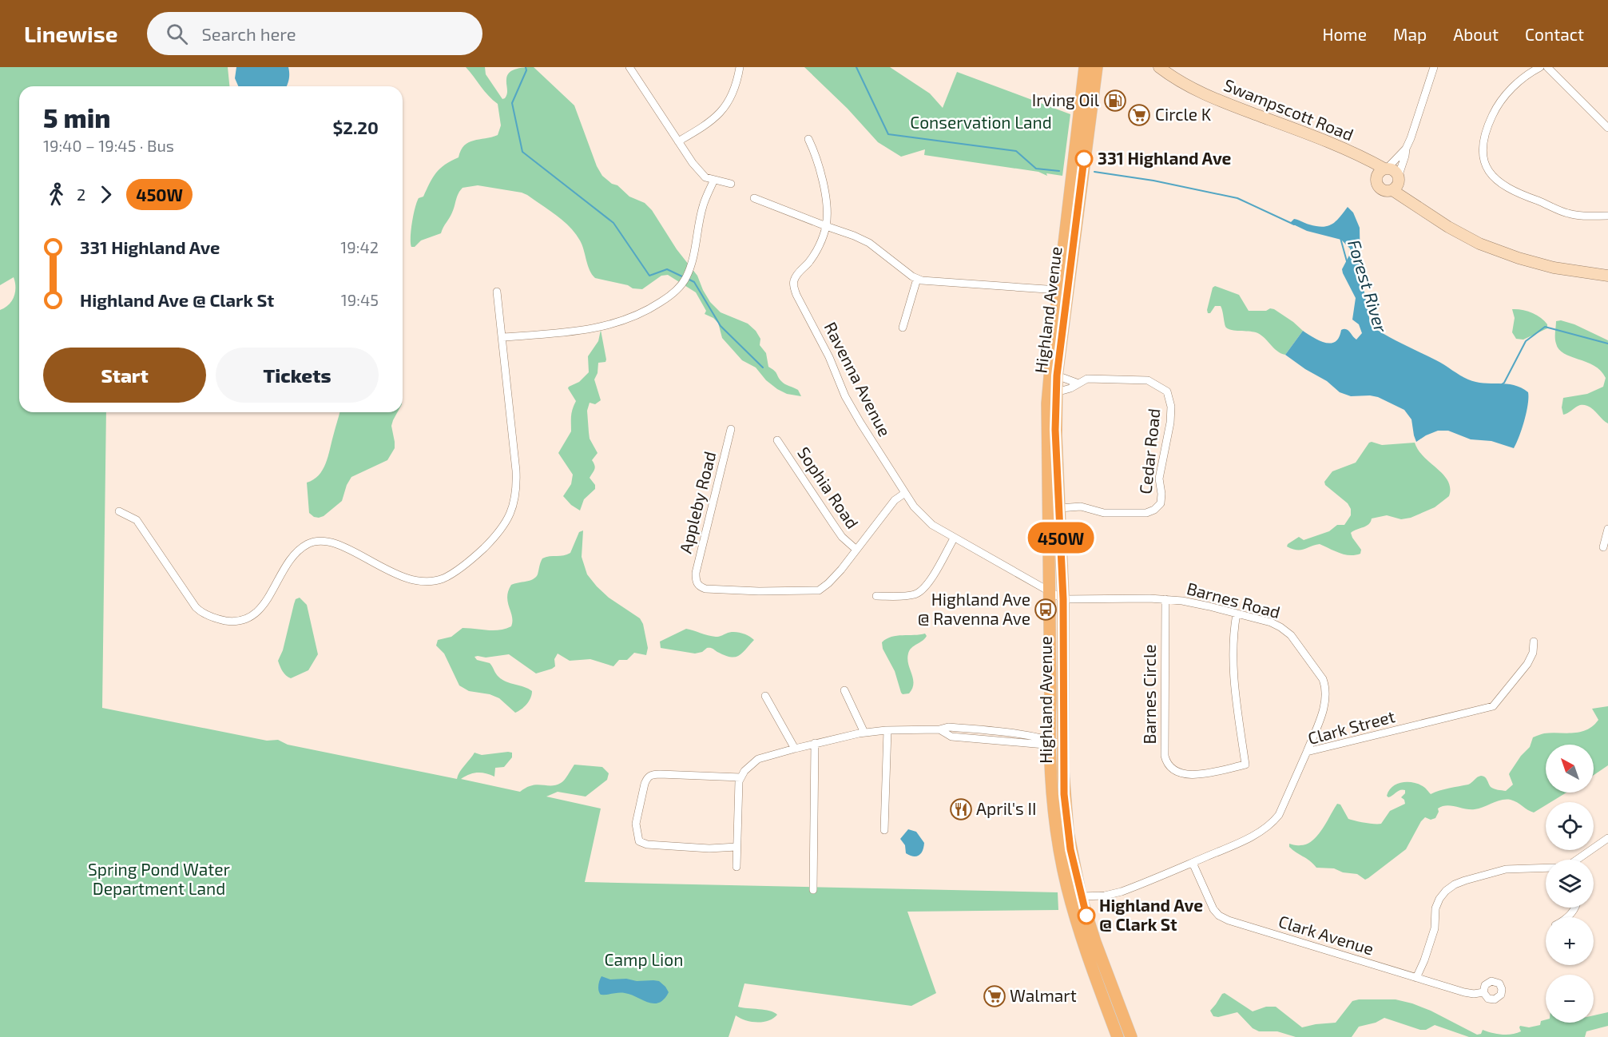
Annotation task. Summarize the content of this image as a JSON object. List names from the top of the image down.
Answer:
{
  "streets": {
    "main road": ["Highland Avenue"],
    "street": [
      "Swampscott Road",
      "Ravenna Avenue",
      "Cedar Road",
      "Sophia Road",
      "Appleby Road",
      "Barnes Road",
      "Barnes Circle",
      "Clark Street",
      "Clark Avenue"
    ]
  },
  "crossings": [
    ["Highland Avenue", "Ravenna Avenue"],
    ["Highland Avenue", "Cedar Road"],
    ["Highland Avenue", "Barnes Road"],
    ["Highland Avenue", "Clark Street"],
    ["Ravenna Avenue", "Barnes Road"],
    ["Sophia Road", "Appleby Road"],
    ["Barnes Road", "Barnes Circle"],
    ["Barnes Road", "Clark Street"],
    ["Clark Street", "Clark Avenue"]
  ],
  "water": ["Forest River"],
  "parks": ["Conservation Land", "Spring Pond Water Department Land", "Camp Lion"],
  "places": {
    "fuel station": ["Irving Oil"],
    "supermarket": ["Circle K", "Walmart"],
    "other": ["331 Highland Ave", "Highland Ave @ Clark St"],
    "bus stop": ["Highland Ave @ Ravenna Ave"],
    "restaurant": ["April's II"]
  },
  "lines": ["bus line 450W"],
  "north": "top left",
  "page": {
    "header": "Linewise",
    "search": "Search here",
    "nav": [
      "Home",
      "Map",
      "About",
      "Contact"
    ],
    "on_map": "450W",
    "heading": ["5 min", "19:40 – 19:45 · Bus", "$2.20"],
    "legs": ["2", "450W"],
    "list": [
      {
        "name": "331 Highland Ave",
        "value": "19:42"
      },
      {
        "name": "Highland Ave @ Clark St",
        "value": "19:45"
      }
    ],
    "buttons": ["Start", "Tickets"],
    "map_buttons": ["+", "−"]
  }
}
